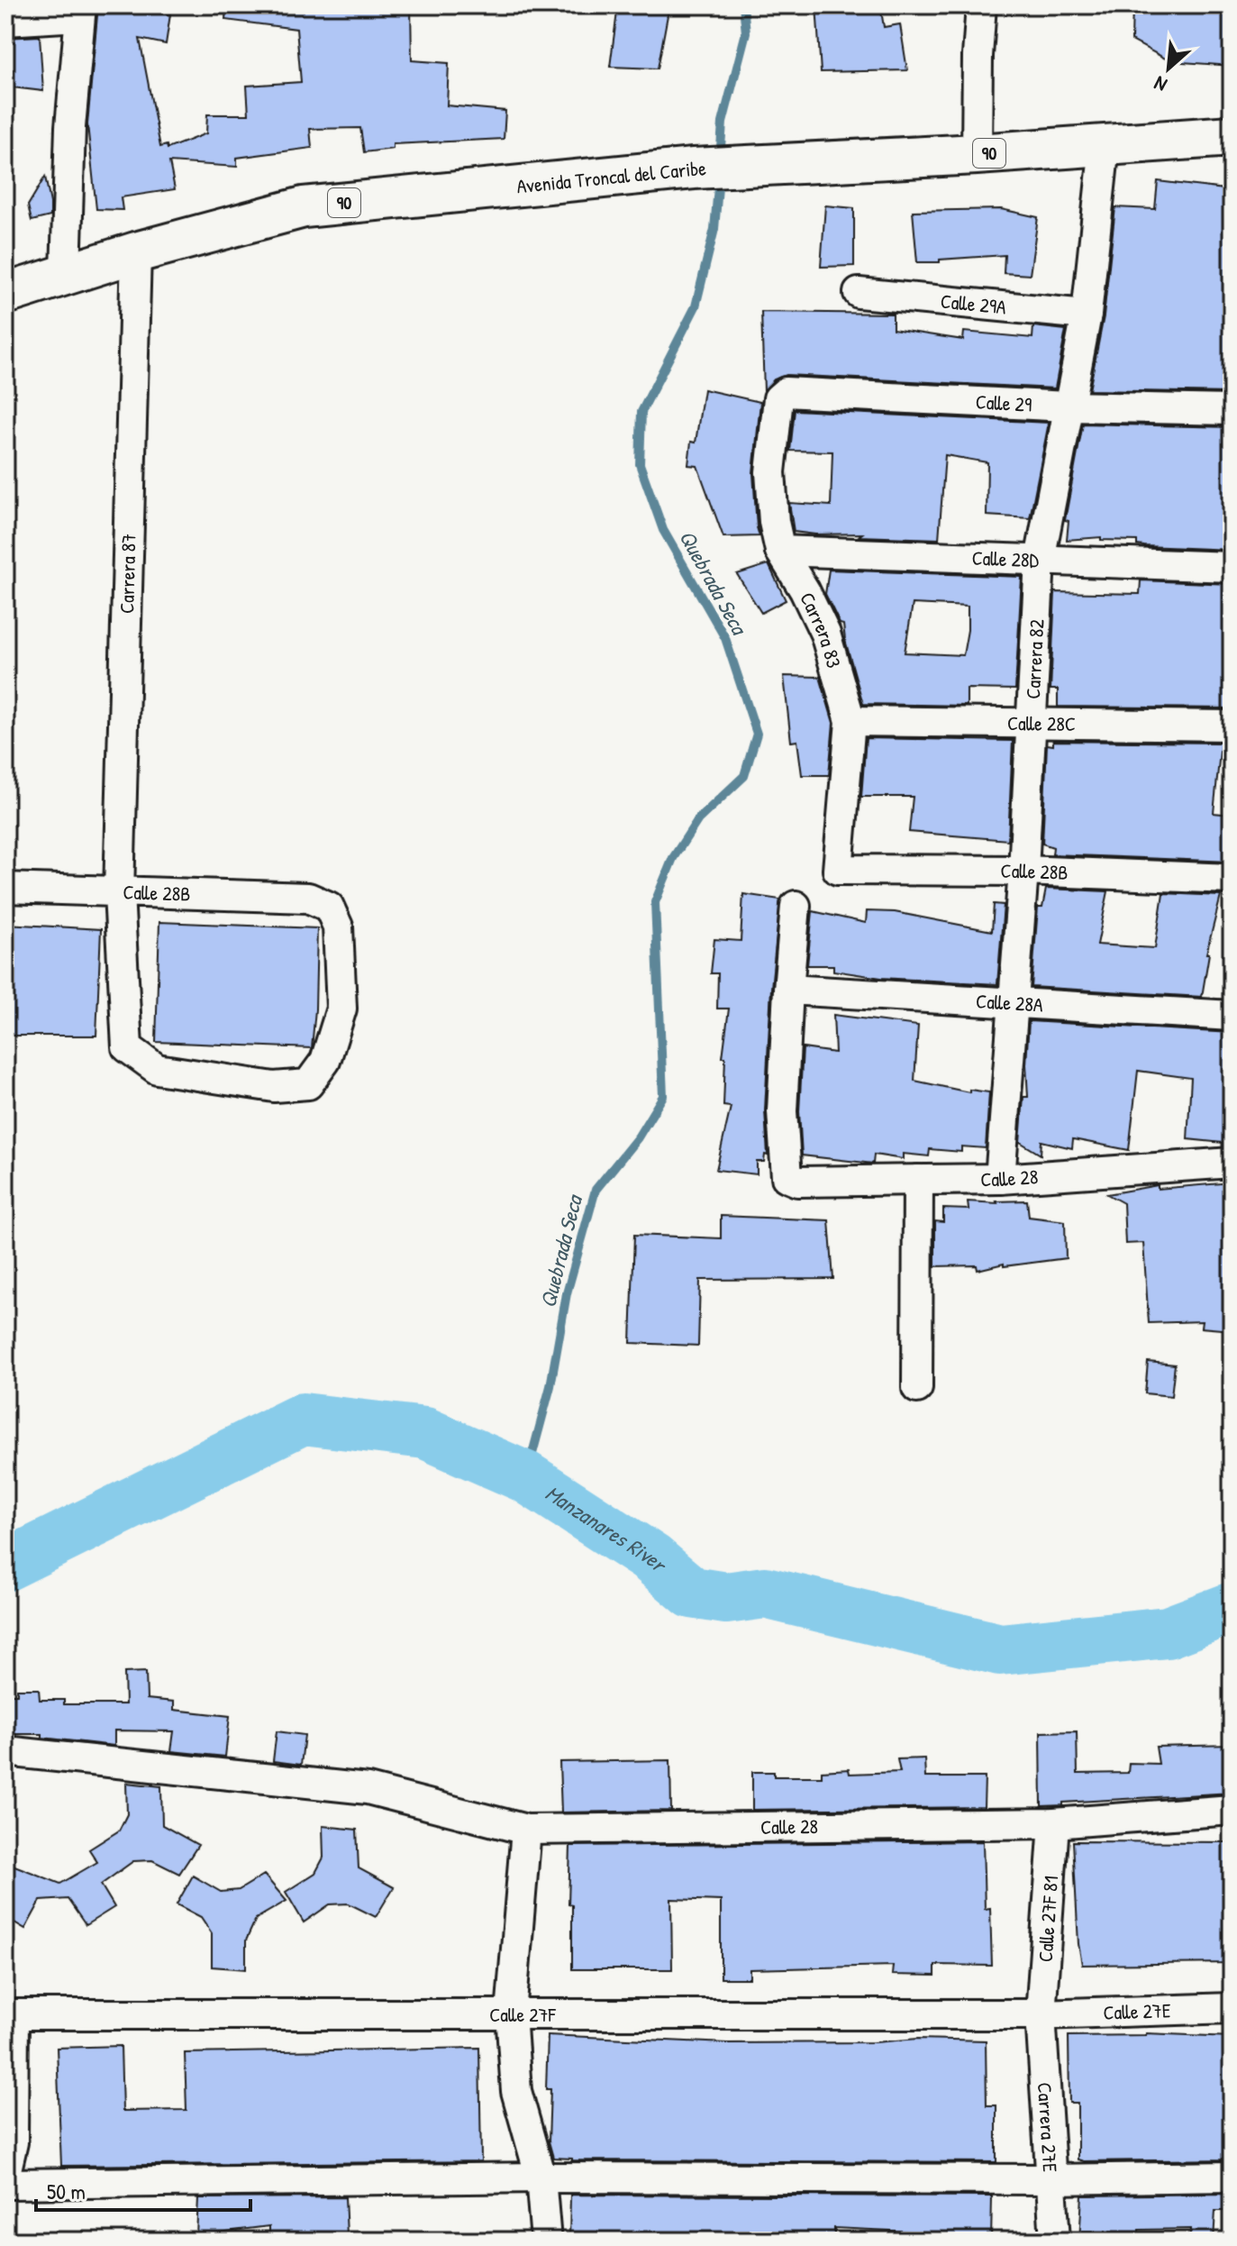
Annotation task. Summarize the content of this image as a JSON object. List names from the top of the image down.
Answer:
{
  "streets": {
    "highway": ["90", "Avenida Troncal del Caribe"],
    "street": [
      "Calle 29A",
      "Calle 29",
      "Calle 28D",
      "Carrera 87",
      "Carrera 83",
      "Carrera 82",
      "Calle 28C",
      "Calle 28B",
      "Calle 28A",
      "Calle 28",
      "Calle 27F 81",
      "Calle 27E",
      "Calle 27F",
      "Carrera 27E"
    ]
  },
  "crossings": [
    ["Avenida Troncal del Caribe", "Carrera 87"],
    ["Avenida Troncal del Caribe", "Carrera 82"],
    ["Calle 29A", "Carrera 82"],
    ["Calle 29", "Carrera 83"],
    ["Calle 29", "Carrera 82"],
    ["Calle 28D", "Carrera 83"],
    ["Calle 28D", "Carrera 82"],
    ["Carrera 87", "Calle 28B"],
    ["Carrera 83", "Calle 28C"],
    ["Carrera 83", "Calle 28B"],
    ["Carrera 82", "Calle 28C"],
    ["Carrera 82", "Calle 28B"],
    ["Carrera 82", "Calle 28A"],
    ["Carrera 82", "Calle 28"],
    ["Calle 28A", "Calle 28"],
    ["Calle 28", "Calle 27F 81"],
    ["Calle 27F 81", "Calle 27E"],
    ["Calle 27F 81", "Calle 27F"],
    ["Calle 27F 81", "Carrera 27E"],
    ["Calle 27E", "Calle 27F"],
    ["Calle 27E", "Carrera 27E"],
    ["Calle 27F", "Carrera 27E"]
  ],
  "water": ["Quebrada Seca", "Manzanares River"],
  "scale_bar": "50 m",
  "north": "bottom left"
}
